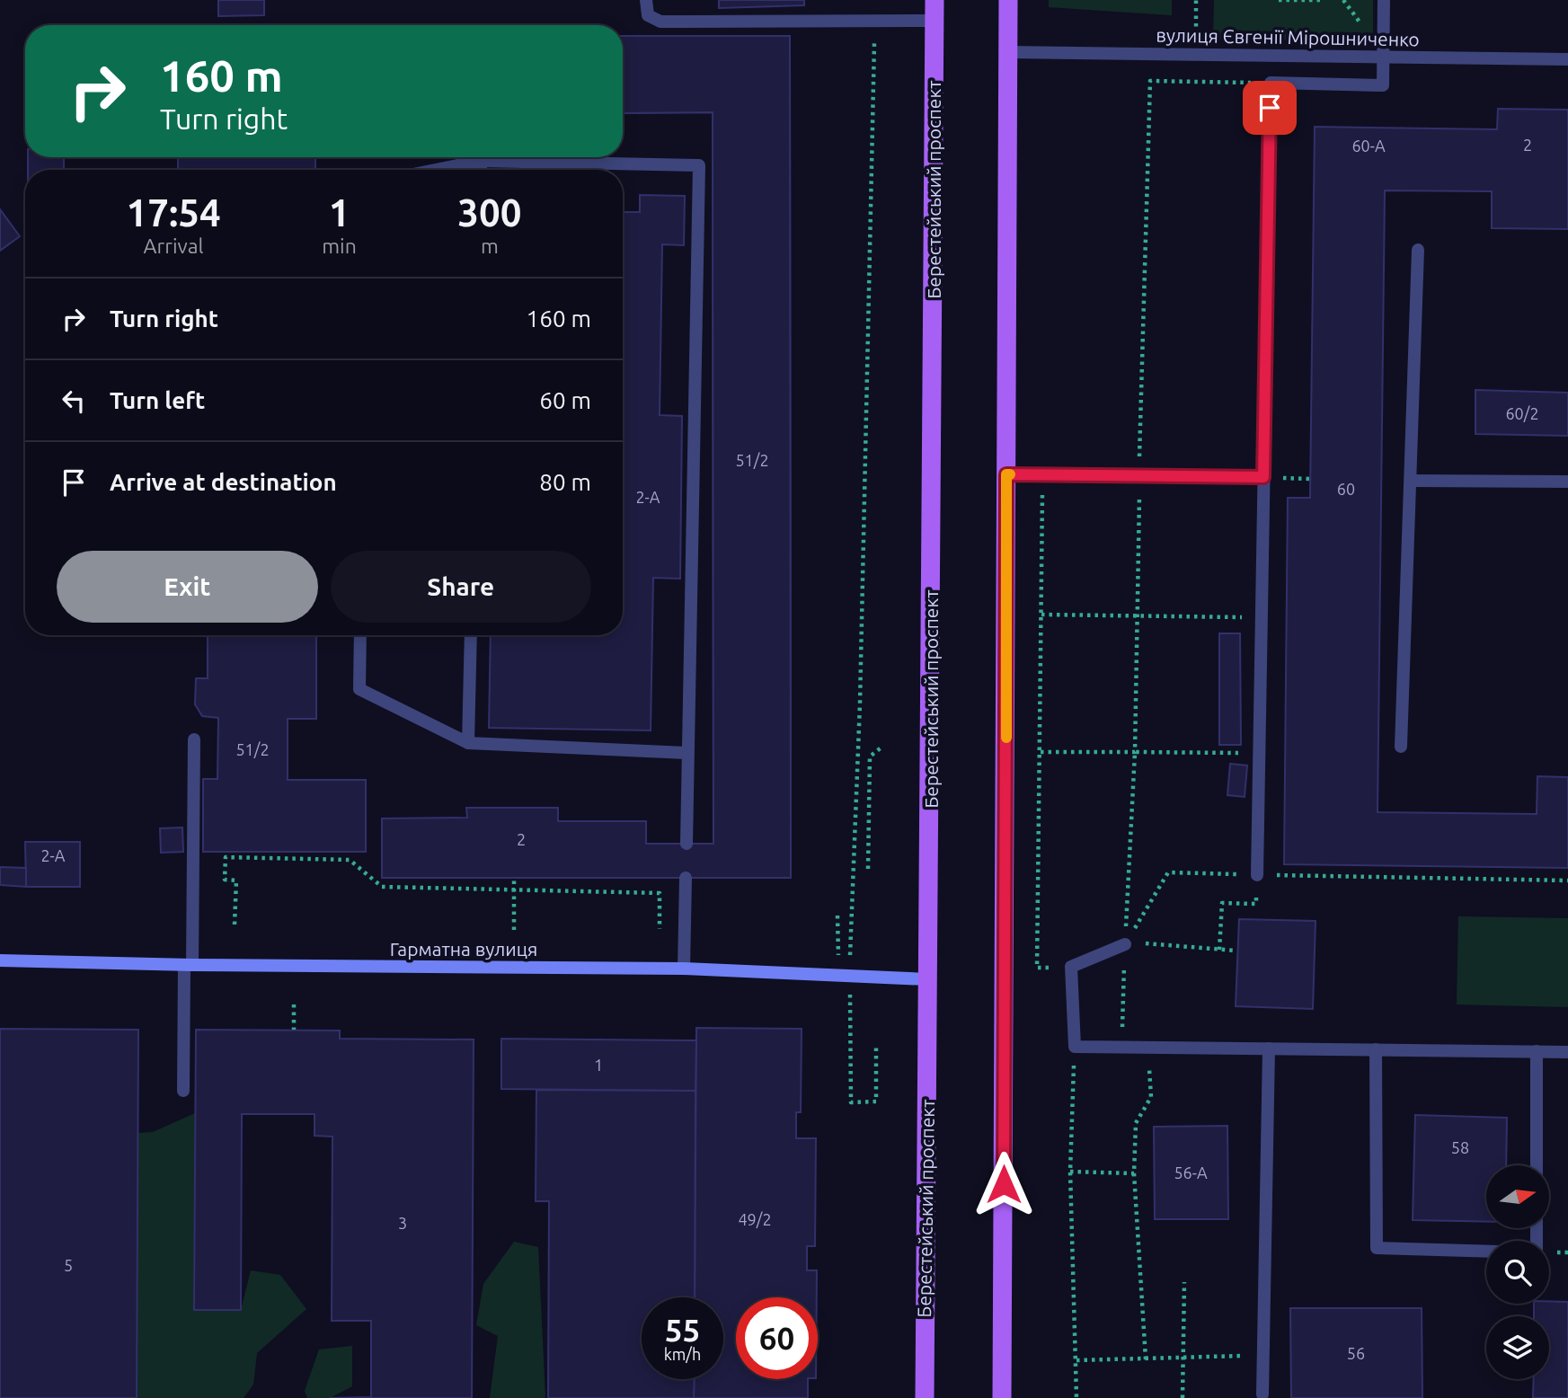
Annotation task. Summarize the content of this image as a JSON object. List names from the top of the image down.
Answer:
{
  "streets": {
    "main road": ["Берестейський проспект"],
    "street": ["вулиця Євгенії Мірошниченко", "Гарматна вулиця"]
  },
  "crossings": [
    ["Берестейський проспект", "Гарматна вулиця"]
  ],
  "house_numbers": [
    "2",
    "60-А",
    "60/2",
    "51/2",
    "60",
    "2-А",
    "51/2",
    "2",
    "2-А",
    "1",
    "58",
    "56-А",
    "49/2",
    "3",
    "5",
    "56"
  ],
  "north": "right",
  "page": {
    "turn": ["160 m", "Turn right"],
    "eta": [
      "17:54",
      "Arrival",
      "1",
      "min",
      "300",
      "m"
    ],
    "list": [
      {
        "name": "Turn right",
        "value": "160 m"
      },
      {
        "name": "Turn left",
        "value": "60 m"
      },
      {
        "name": "Arrive at destination",
        "value": "80 m"
      }
    ],
    "buttons": ["Exit", "Share"],
    "speed": "55 km/h",
    "limit": "60"
  }
}
